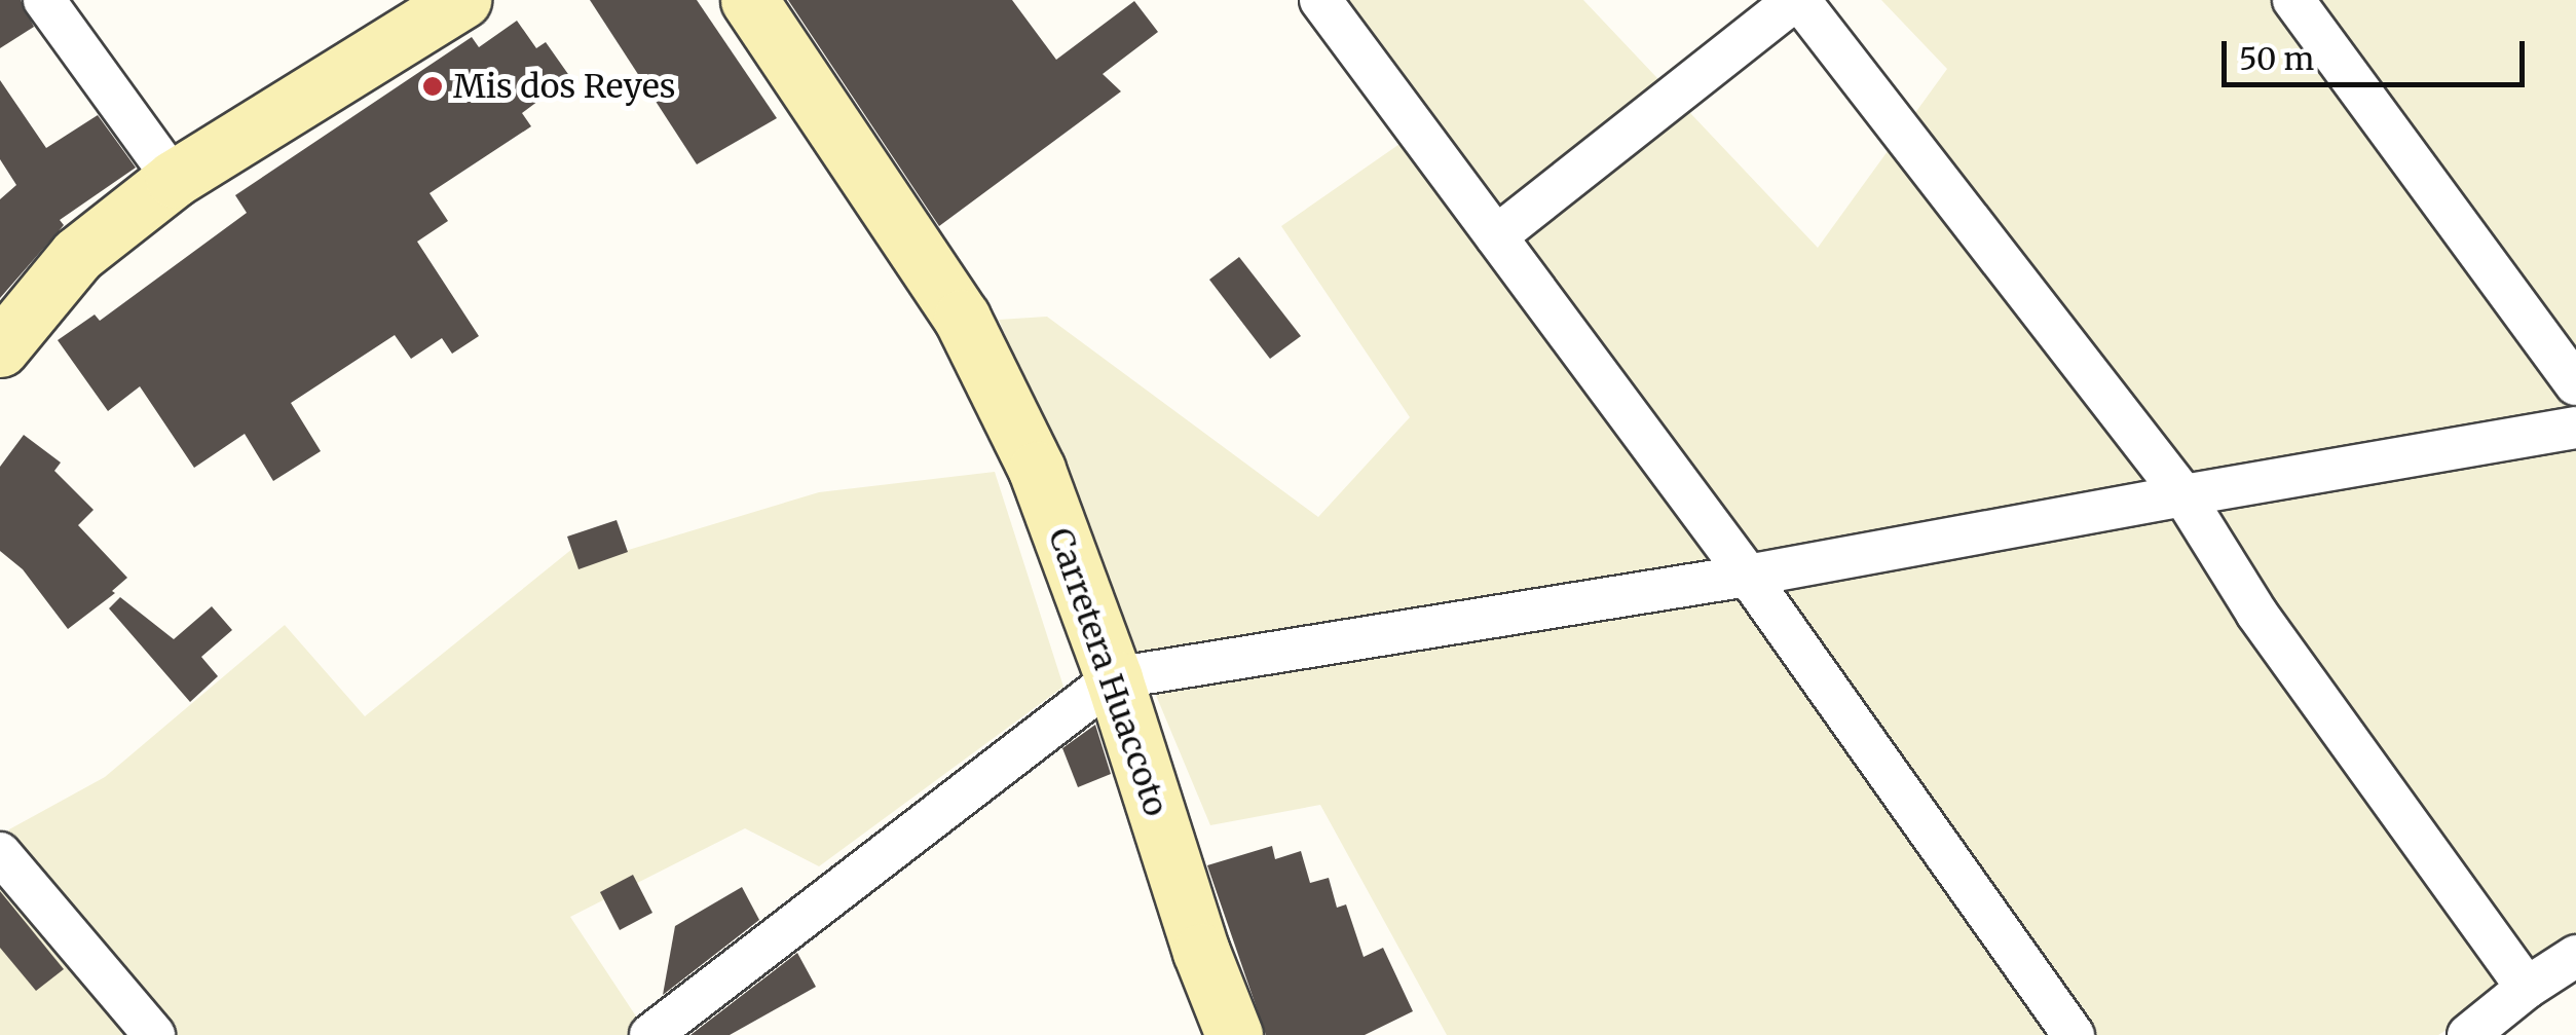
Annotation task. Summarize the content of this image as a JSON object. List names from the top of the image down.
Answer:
{
  "streets": {
    "street": ["Carretera Huaccoto"]
  },
  "places": ["Mis dos Reyes"],
  "scale_bar": "50 m"
}
